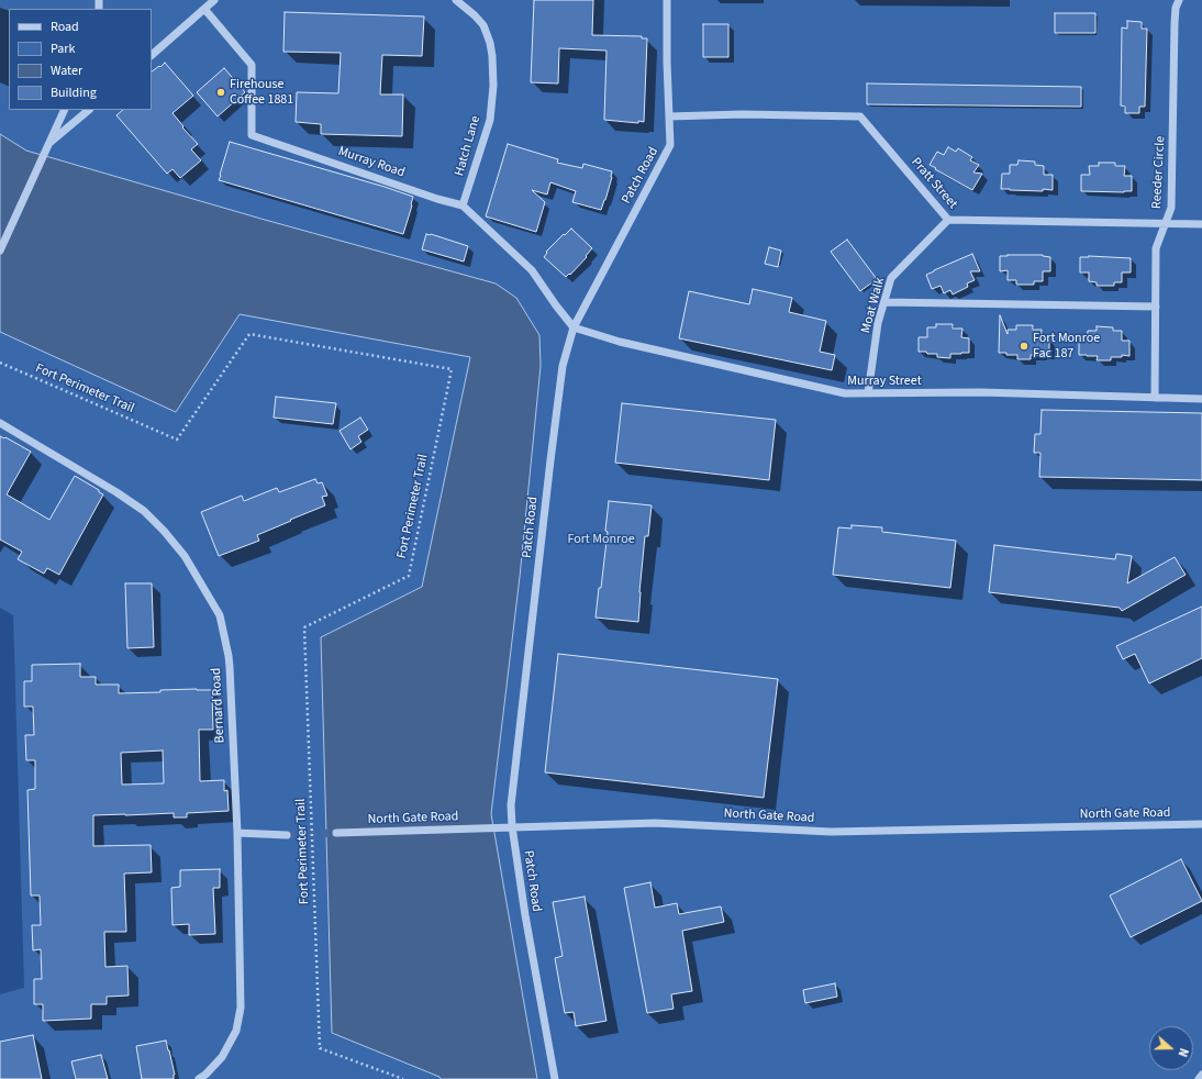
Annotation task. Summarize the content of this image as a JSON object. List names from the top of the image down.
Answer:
{
  "streets": {
    "street": [
      "Hatch Lane",
      "Murray Road",
      "Reeder Circle",
      "Patch Road",
      "Pratt Street",
      "Moat Walk",
      "Murray Street",
      "Bernard Road",
      "North Gate Road"
    ],
    "path": ["Fort Perimeter Trail"]
  },
  "crossings": [
    ["Hatch Lane", "Murray Road"],
    ["Murray Road", "Patch Road"],
    ["Murray Road", "Murray Street"],
    ["Reeder Circle", "Pratt Street"],
    ["Reeder Circle", "Murray Street"],
    ["Patch Road", "Pratt Street"],
    ["Patch Road", "Murray Street"],
    ["Patch Road", "North Gate Road"],
    ["Pratt Street", "Moat Walk"],
    ["Moat Walk", "Murray Street"]
  ],
  "parks": ["Fort Monroe"],
  "places": ["Firehouse Coffee 1881", "Fort Monroe Fac 187"],
  "legend": [
    "Road",
    "Park",
    "Water",
    "Building"
  ],
  "north": "right"
}
